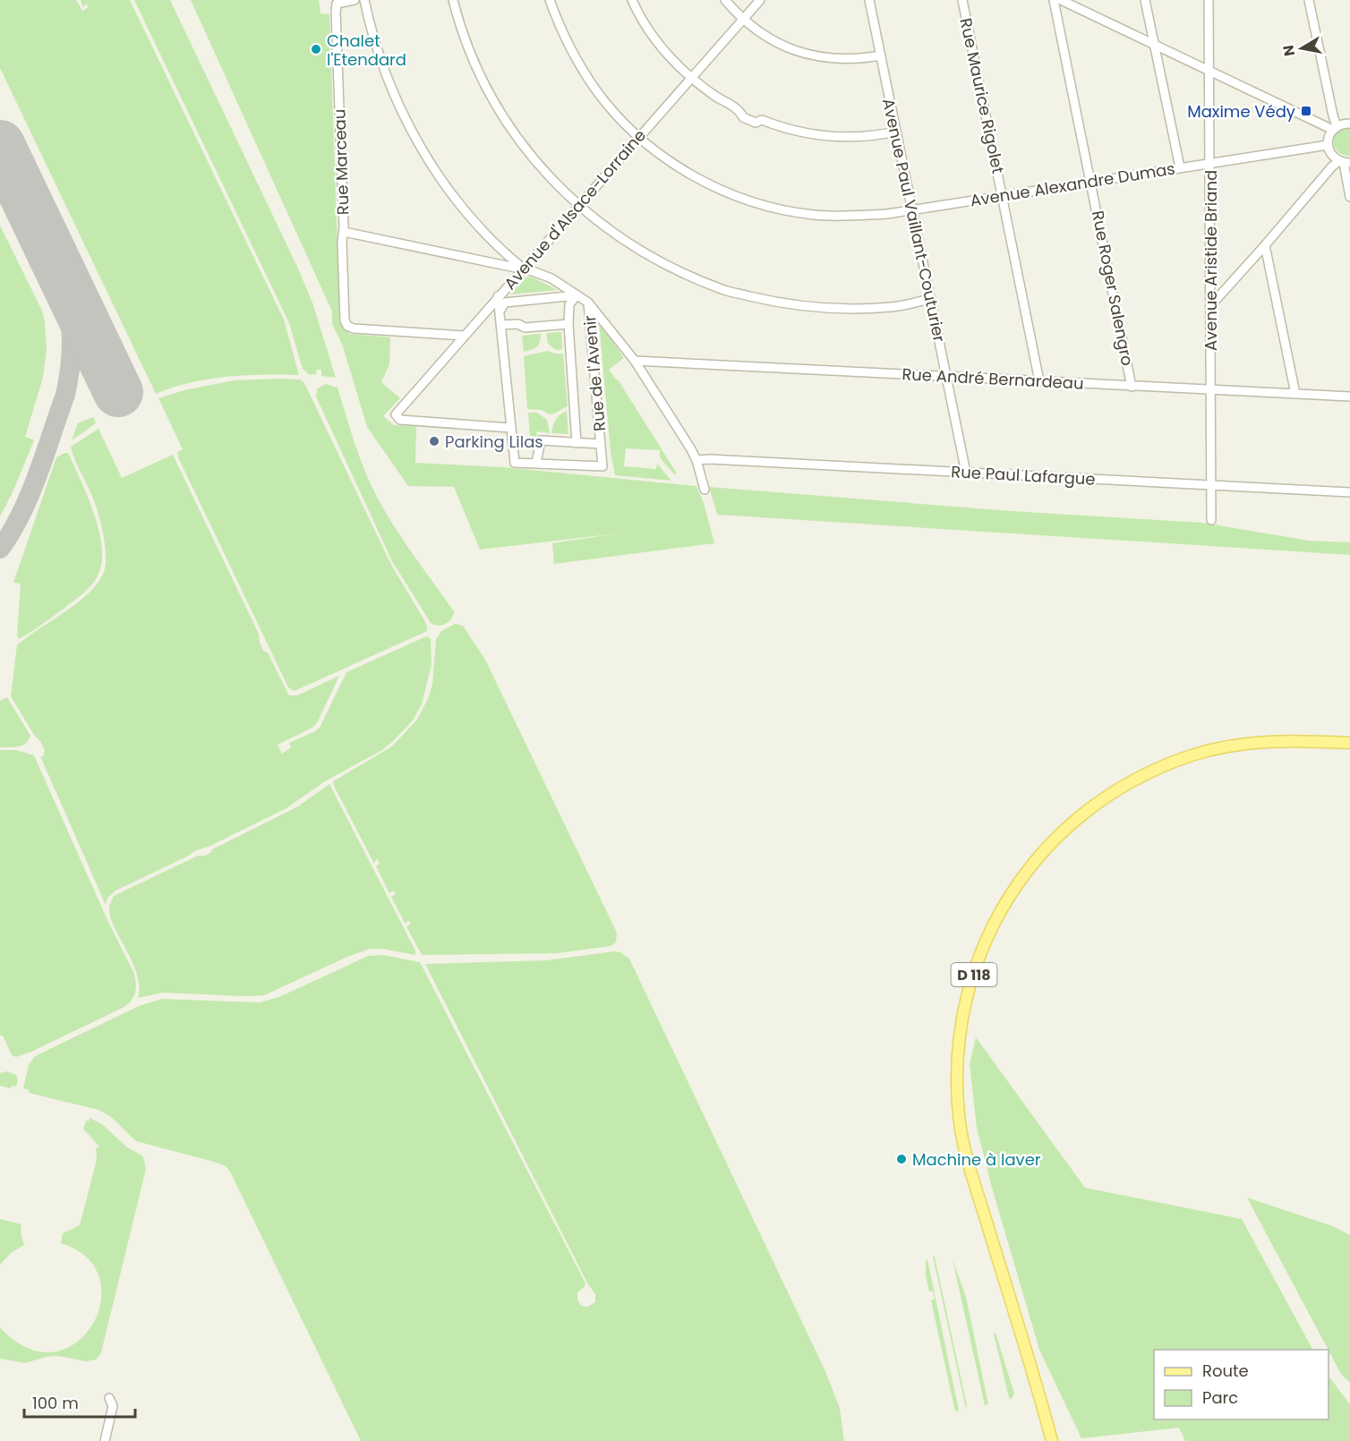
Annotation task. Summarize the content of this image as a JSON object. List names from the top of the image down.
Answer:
{
  "streets": {
    "main road": ["D 118"],
    "street": [
      "Rue Maurice Rigolet",
      "Rue Marceau",
      "Avenue Alexandre Dumas",
      "Avenue d'Alsace-Lorraine",
      "Avenue Paul Vaillant-Couturier",
      "Avenue Aristide Briand",
      "Rue Roger Salengro",
      "Rue de l'Avenir",
      "Rue André Bernardeau",
      "Rue Paul Lafargue"
    ]
  },
  "crossings": [
    ["Rue Maurice Rigolet", "Avenue Alexandre Dumas"],
    ["Rue Maurice Rigolet", "Rue André Bernardeau"],
    ["Rue Marceau", "Avenue d'Alsace-Lorraine"],
    ["Avenue Alexandre Dumas", "Avenue d'Alsace-Lorraine"],
    ["Avenue Alexandre Dumas", "Avenue Paul Vaillant-Couturier"],
    ["Avenue Alexandre Dumas", "Avenue Aristide Briand"],
    ["Avenue Alexandre Dumas", "Rue Roger Salengro"],
    ["Avenue d'Alsace-Lorraine", "Rue de l'Avenir"],
    ["Avenue Paul Vaillant-Couturier", "Rue André Bernardeau"],
    ["Avenue Paul Vaillant-Couturier", "Rue Paul Lafargue"],
    ["Avenue Aristide Briand", "Rue André Bernardeau"],
    ["Avenue Aristide Briand", "Rue Paul Lafargue"],
    ["Rue Roger Salengro", "Rue André Bernardeau"]
  ],
  "places": {
    "other": ["Chalet l'Etendard", "Parking Lilas", "Machine à laver"],
    "transit": ["Maxime Védy"]
  },
  "legend": ["Route", "Parc"],
  "scale_bar": "100 m",
  "north": "left"
}
